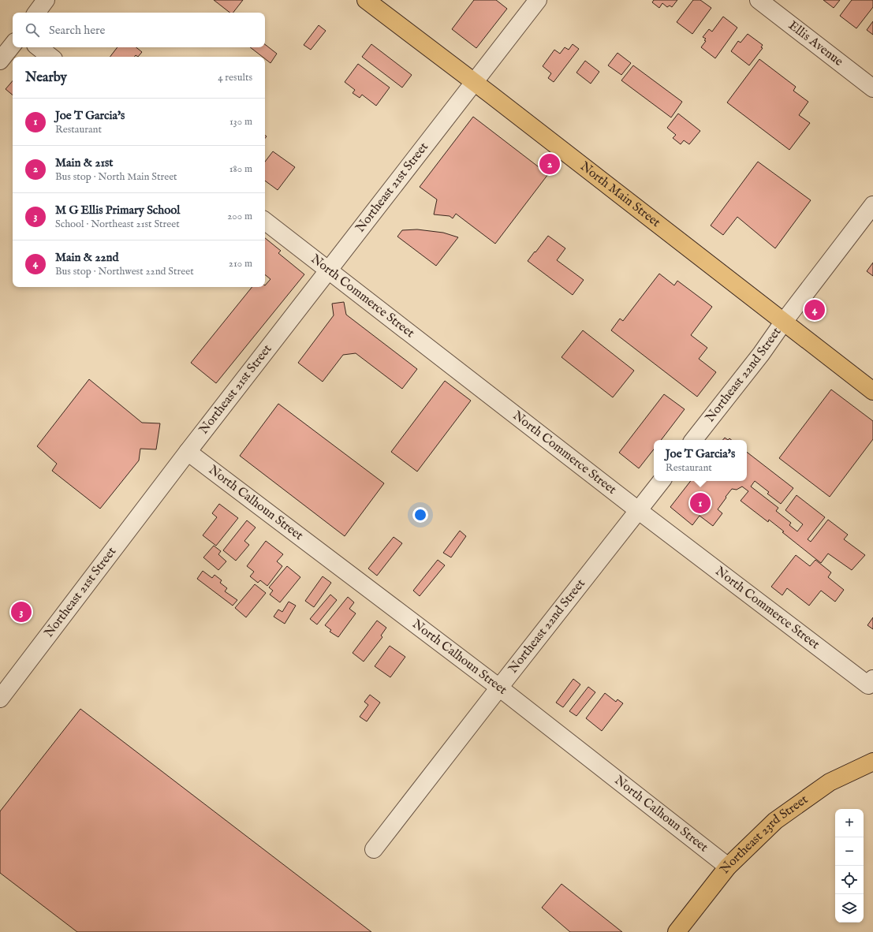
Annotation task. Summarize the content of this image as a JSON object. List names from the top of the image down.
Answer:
{
  "streets": {
    "main road": ["North Main Street", "Northeast 23rd Street"],
    "street": [
      "Ellis Avenue",
      "Northeast 21st Street",
      "North Commerce Street",
      "Northeast 22nd Street",
      "North Calhoun Street"
    ]
  },
  "crossings": [
    ["Northeast 21st Street", "North Main Street"],
    ["Northeast 21st Street", "North Commerce Street"],
    ["Northeast 21st Street", "North Calhoun Street"],
    ["North Main Street", "Northeast 22nd Street"],
    ["North Commerce Street", "Northeast 22nd Street"],
    ["Northeast 22nd Street", "North Calhoun Street"],
    ["North Calhoun Street", "Northeast 23rd Street"]
  ],
  "page": {
    "search": "Search here",
    "heading": ["Nearby", "4 results"],
    "list": [
      {
        "mark": "1",
        "name": "Joe T Garcia's",
        "note": "Restaurant",
        "value": "130 m"
      },
      {
        "mark": "2",
        "name": "Main & 21st",
        "note": "Bus stop · North Main Street",
        "value": "180 m"
      },
      {
        "mark": "3",
        "name": "M G Ellis Primary School",
        "note": "School · Northeast 21st Street",
        "value": "200 m"
      },
      {
        "mark": "4",
        "name": "Main & 22nd",
        "note": "Bus stop · Northwest 22nd Street",
        "value": "210 m"
      }
    ],
    "pins": [
      "2",
      "4",
      "1",
      "3"
    ],
    "popup": ["Joe T Garcia's", "Restaurant"],
    "map_buttons": ["+", "−"]
  }
}
